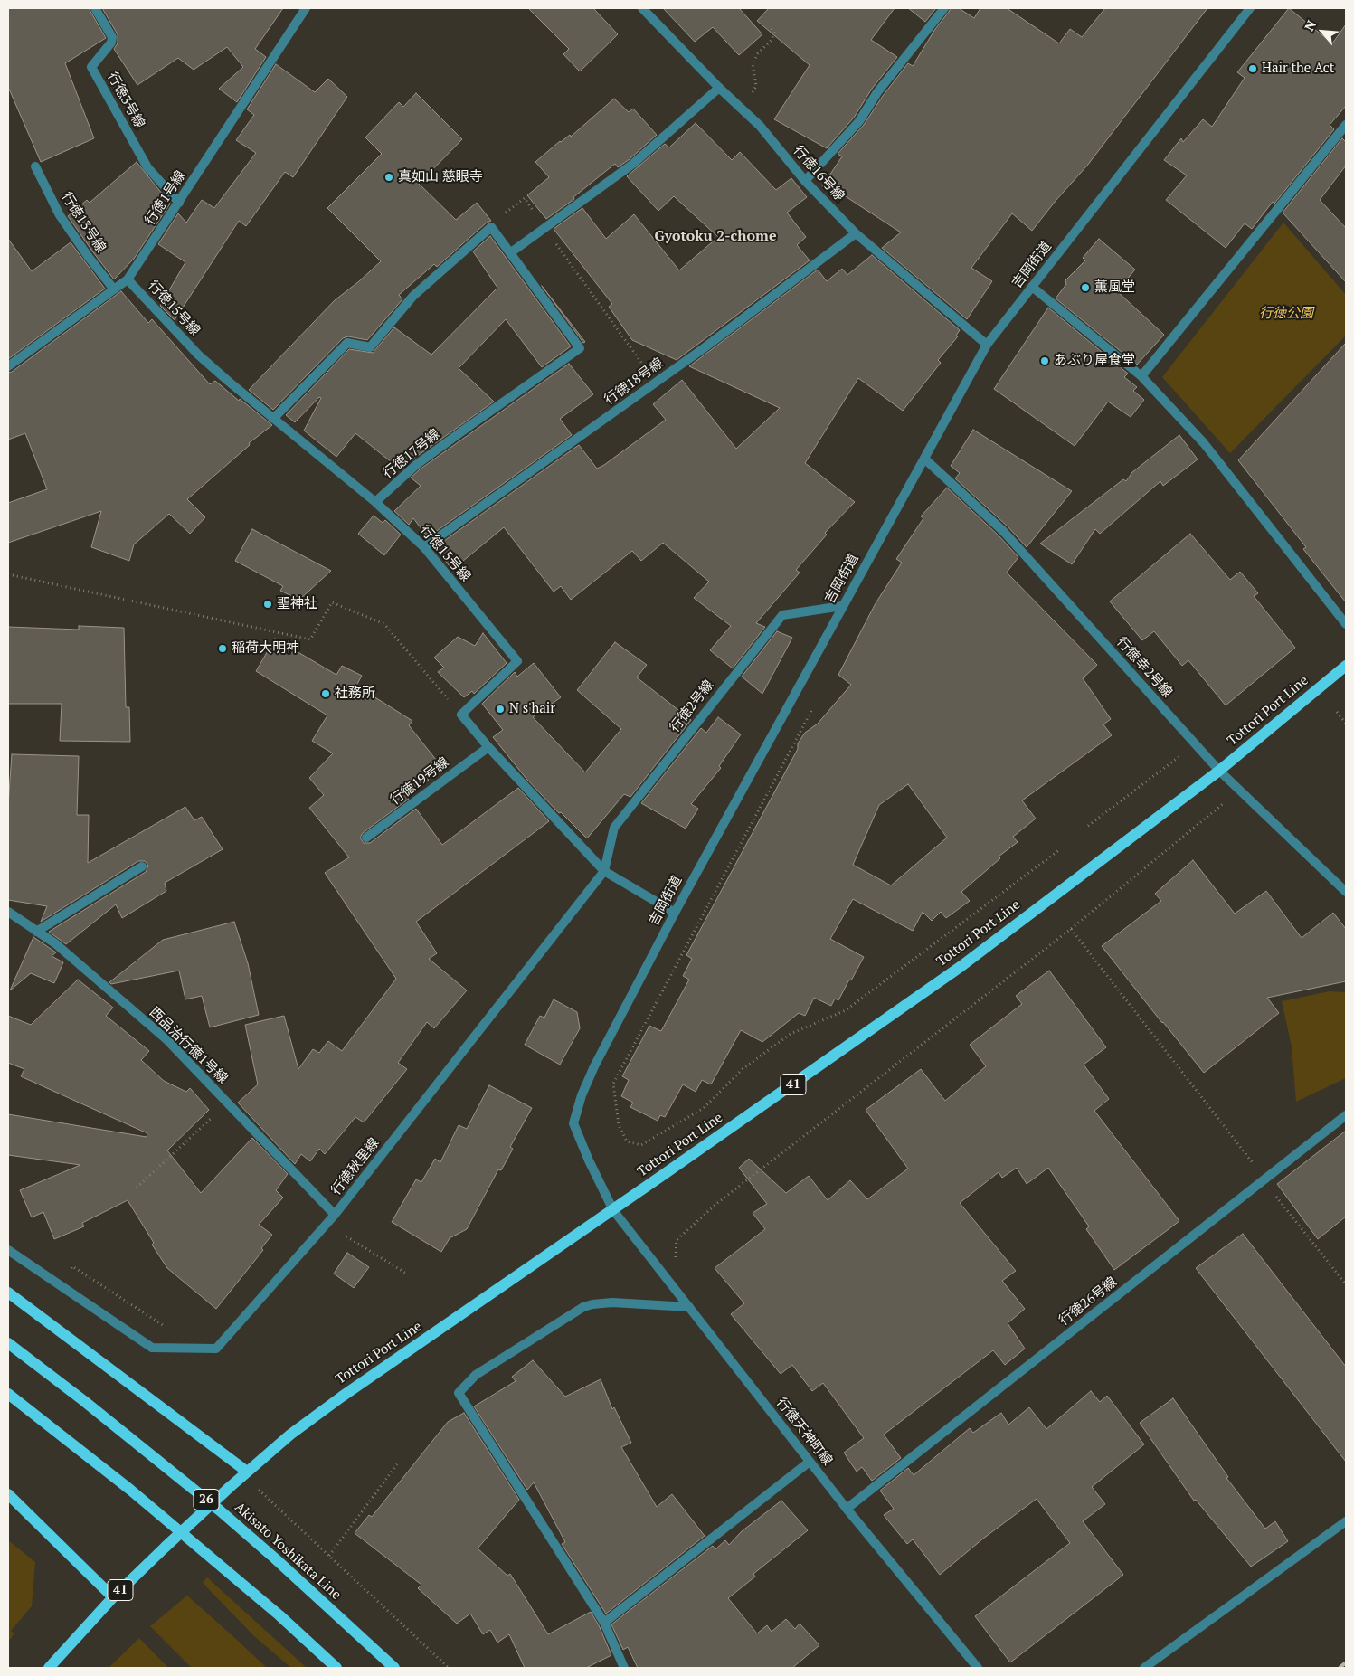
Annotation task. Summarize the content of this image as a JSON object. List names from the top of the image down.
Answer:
{
  "streets": {
    "main road": [
      "Tottori Port Line",
      "41",
      "26",
      "Akisato Yoshikata Line"
    ],
    "street": [
      "行徳3号線",
      "行徳16号線",
      "行徳1号線",
      "行徳13号線",
      "吉岡街道",
      "行徳15号線",
      "行徳18号線",
      "行徳17号線",
      "行徳幸2号線",
      "行徳2号線",
      "行徳19号線",
      "西品治行徳1号線",
      "行徳秋里線",
      "行徳26号線",
      "行徳天神町線"
    ]
  },
  "crossings": [
    ["行徳3号線", "行徳1号線"],
    ["行徳16号線", "吉岡街道"],
    ["行徳16号線", "行徳18号線"],
    ["行徳1号線", "行徳13号線"],
    ["行徳1号線", "行徳15号線"],
    ["吉岡街道", "行徳幸2号線"],
    ["吉岡街道", "行徳2号線"],
    ["吉岡街道", "Tottori Port Line"],
    ["吉岡街道", "行徳天神町線"],
    ["行徳15号線", "行徳18号線"],
    ["行徳15号線", "行徳17号線"],
    ["行徳幸2号線", "Tottori Port Line"],
    ["行徳2号線", "行徳秋里線"],
    ["Tottori Port Line", "行徳天神町線"],
    ["西品治行徳1号線", "行徳秋里線"],
    ["行徳26号線", "行徳天神町線"]
  ],
  "districts": ["Gyotoku 2-chome"],
  "parks": ["行徳公園"],
  "places": [
    "Hair the Act",
    "真如山 慈眼寺",
    "薫風堂",
    "あぶり屋食堂",
    "聖神社",
    "稲荷大明神",
    "社務所",
    "N s'hair"
  ],
  "north": "top left"
}
